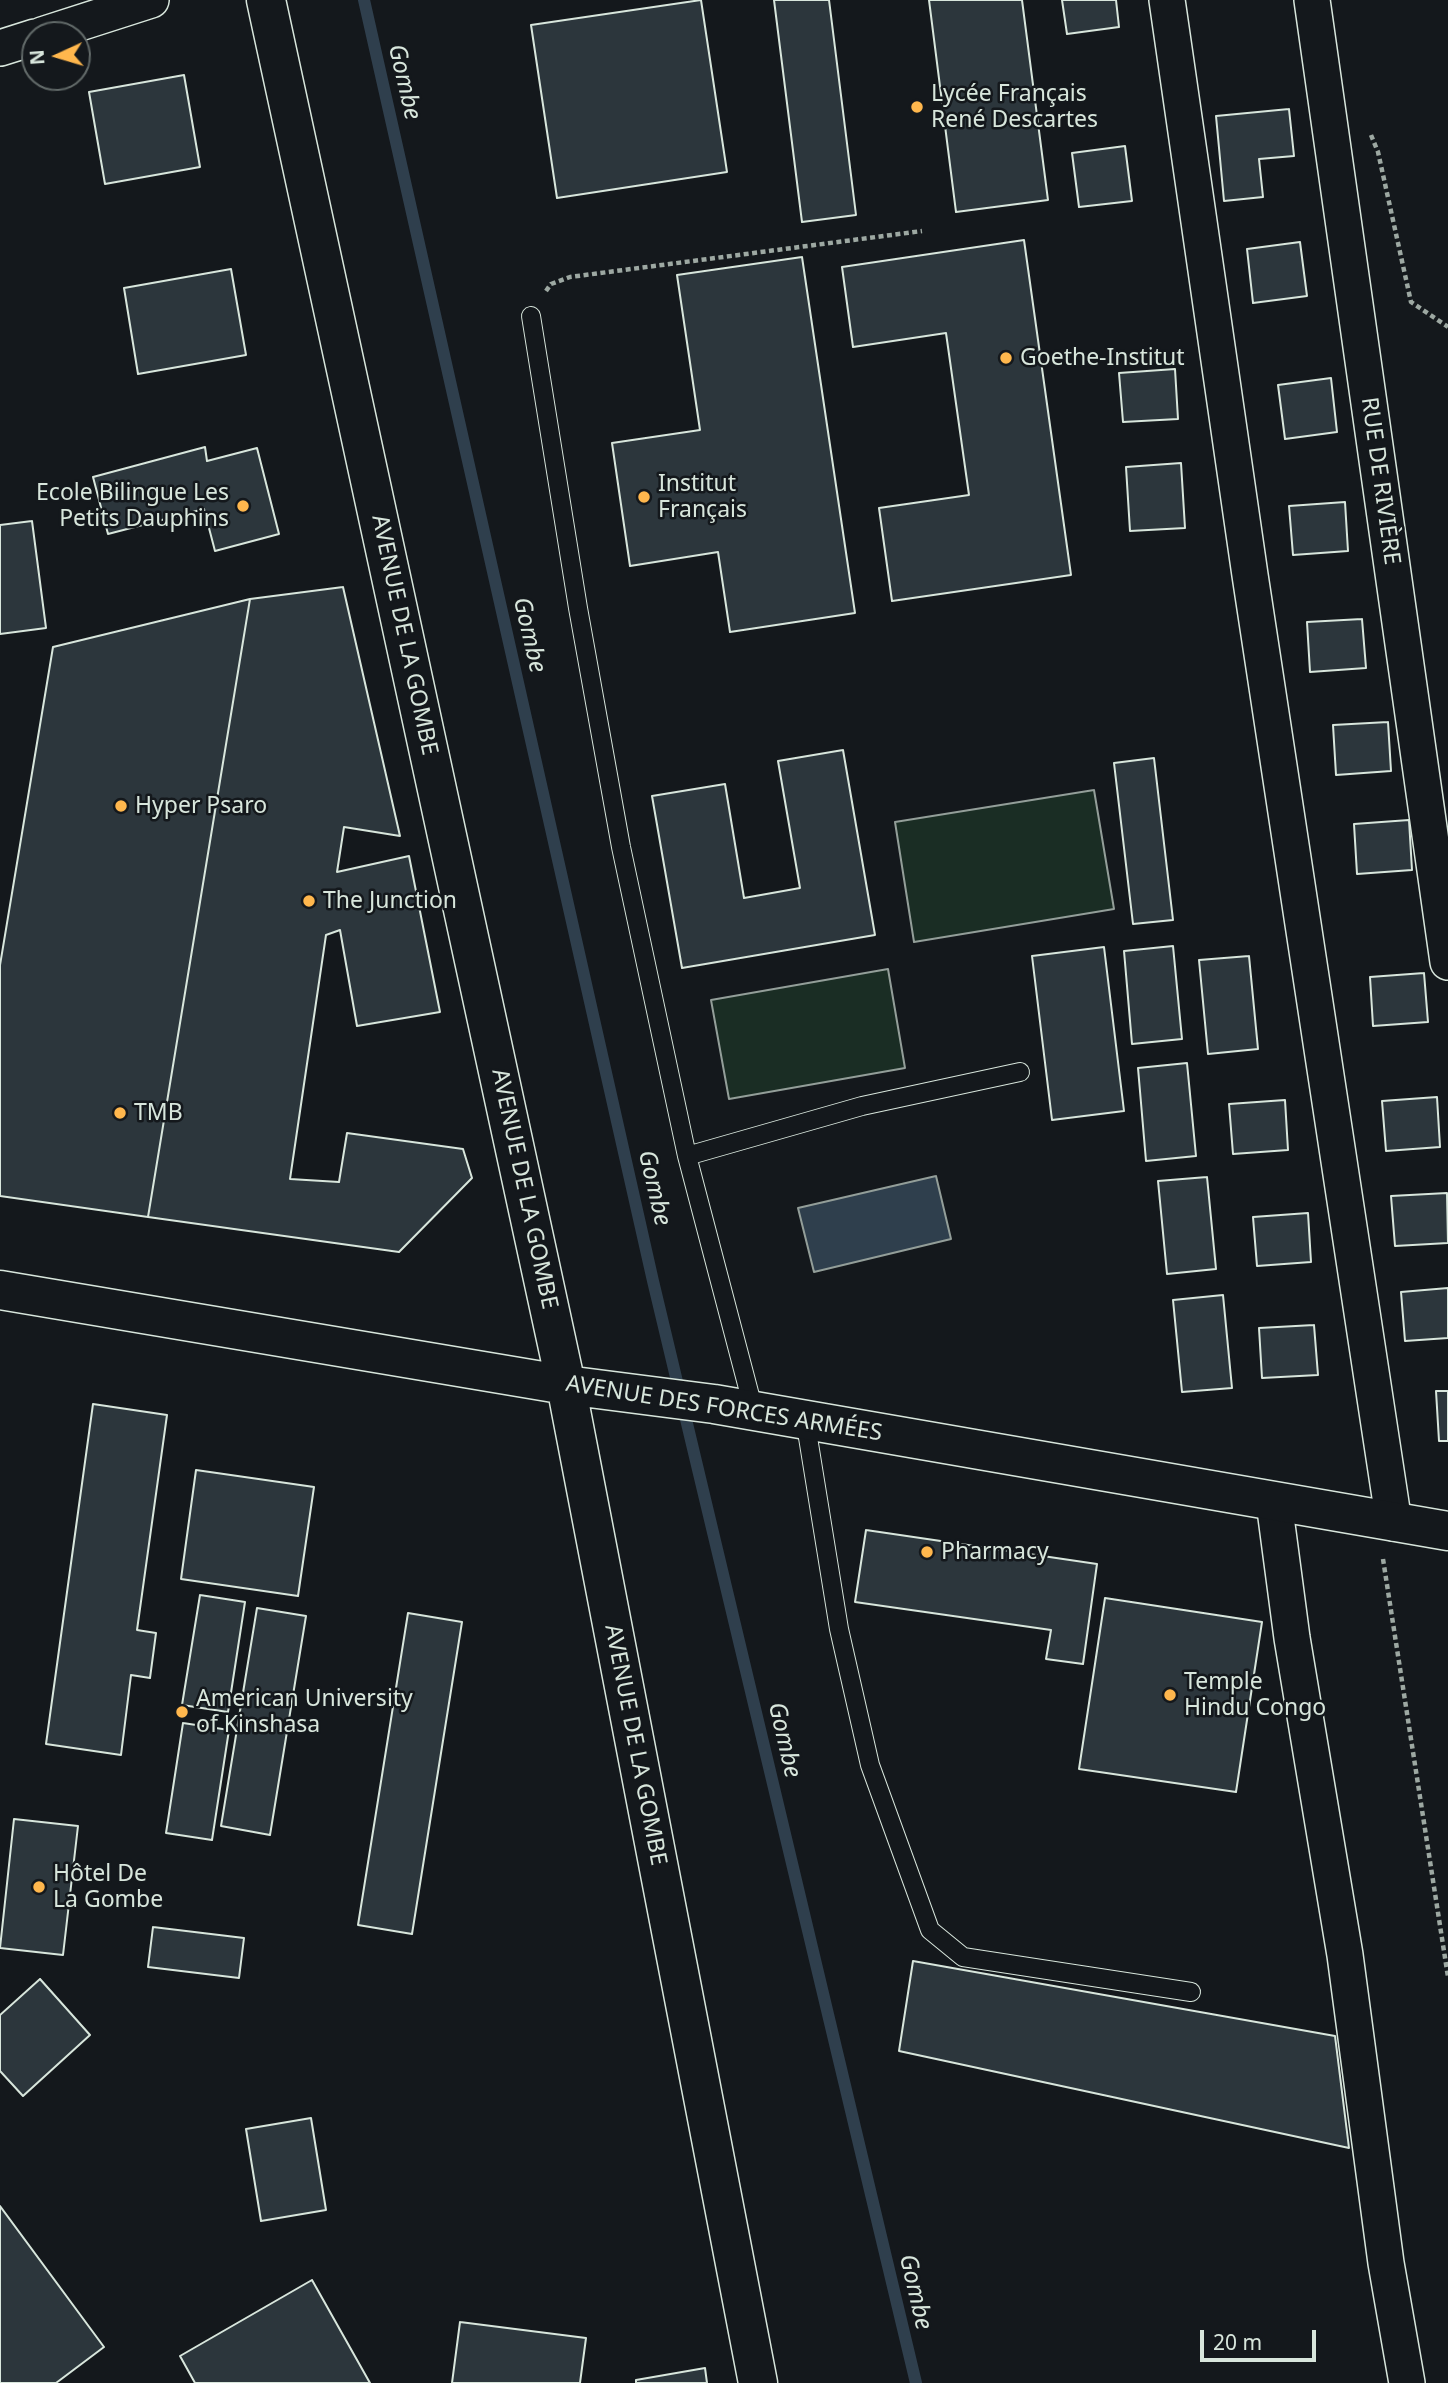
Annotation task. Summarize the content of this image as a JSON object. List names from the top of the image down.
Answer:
{
  "streets": {
    "street": ["RUE DE RIVIÈRE", "AVENUE DE LA GOMBE", "AVENUE DES FORCES ARMÉES"]
  },
  "crossings": [
    ["AVENUE DE LA GOMBE", "AVENUE DES FORCES ARMÉES"]
  ],
  "water": ["Gombe"],
  "places": [
    "Lycée Français René Descartes",
    "Goethe-Institut",
    "Institut Français",
    "Ecole Bilingue Les Petits Dauphins",
    "Hyper Psaro",
    "The Junction",
    "TMB",
    "Pharmacy",
    "Temple Hindu Congo",
    "American University of Kinshasa",
    "Hôtel De La Gombe"
  ],
  "scale_bar": "20 m",
  "north": "left"
}
